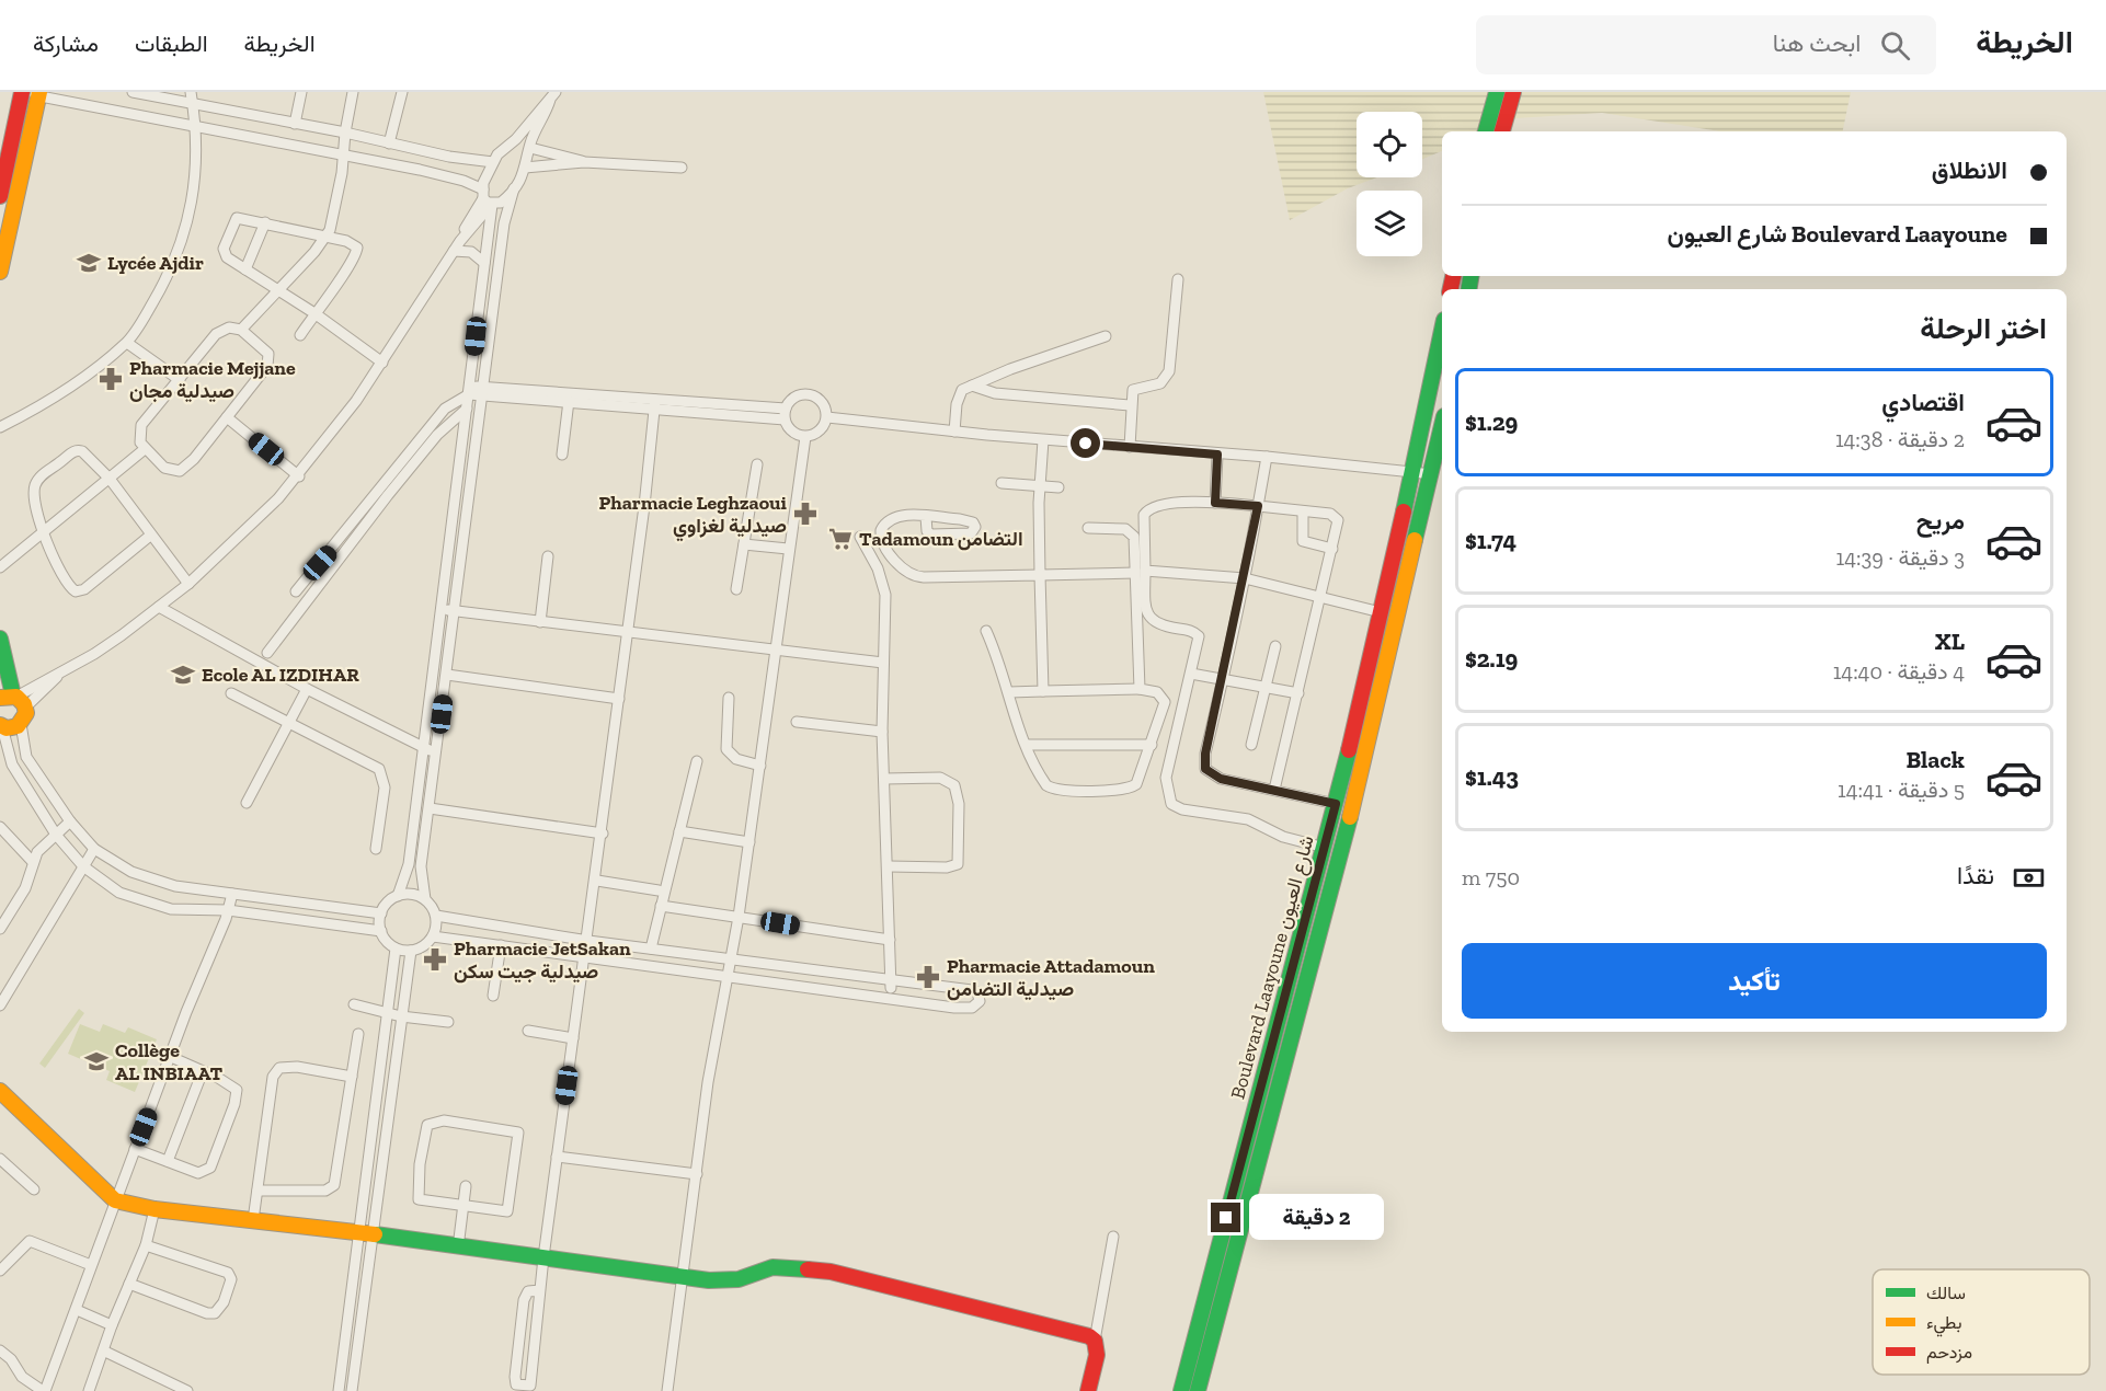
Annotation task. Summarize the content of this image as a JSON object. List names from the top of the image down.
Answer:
{
  "streets": {
    "street": ["Boulevard Laayoune شارع العيون"]
  },
  "places": {
    "school or university": ["Lycée Ajdir", "Ecole AL IZDIHAR", "Collège AL INBIAAT"],
    "pharmacy": [
      "Pharmacie Mejjane صيدلية مجان",
      "Pharmacie Leghzaoui صيدلية لغزاوي",
      "Pharmacie JetSakan صيدلية جيت سكن",
      "Pharmacie Attadamoun صيدلية التضامن"
    ],
    "supermarket": ["Tadamoun التضامن"]
  },
  "legend": ["سالك", "بطيء", "مزدحم"],
  "page": {
    "header": "الخريطة",
    "search": "ابحث هنا",
    "nav": ["الخريطة", "الطبقات", "مشاركة"],
    "banner": ["الانطلاق", "Boulevard Laayoune شارع العيون"],
    "heading": "اختر الرحلة",
    "list": [
      {
        "name": "اقتصادي",
        "note": "2 دقيقة · 14:38",
        "value": "$1.29"
      },
      {
        "name": "مريح",
        "note": "3 دقيقة · 14:39",
        "value": "$1.74"
      },
      {
        "name": "XL",
        "note": "4 دقيقة · 14:40",
        "value": "$2.19"
      },
      {
        "name": "Black",
        "note": "5 دقيقة · 14:41",
        "value": "$1.43"
      }
    ],
    "pay": ["نقدًا", "750 m"],
    "buttons": "تأكيد",
    "bubble": "2 دقيقة"
  }
}
